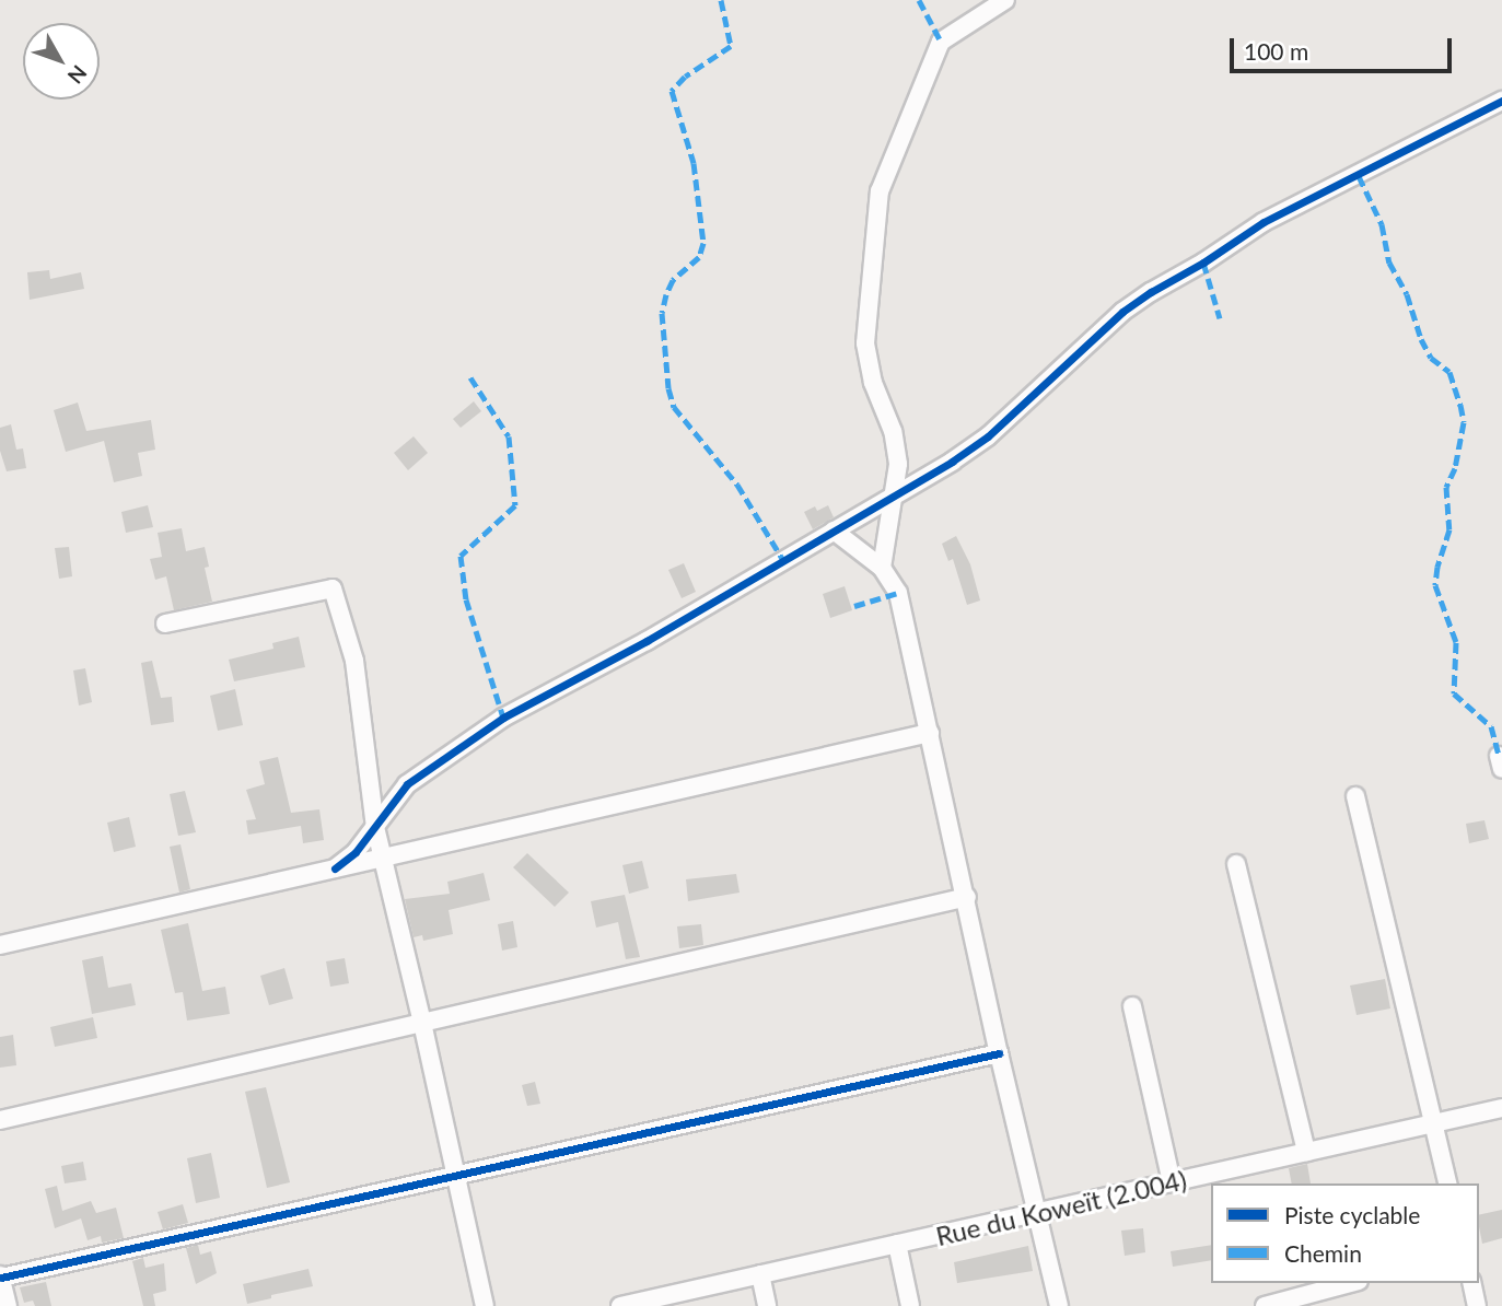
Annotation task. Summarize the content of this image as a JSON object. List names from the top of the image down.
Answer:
{
  "streets": {
    "street": ["Rue du Koweït (2.004)"]
  },
  "legend": ["Piste cyclable", "Chemin"],
  "scale_bar": "100 m",
  "north": "bottom right"
}
